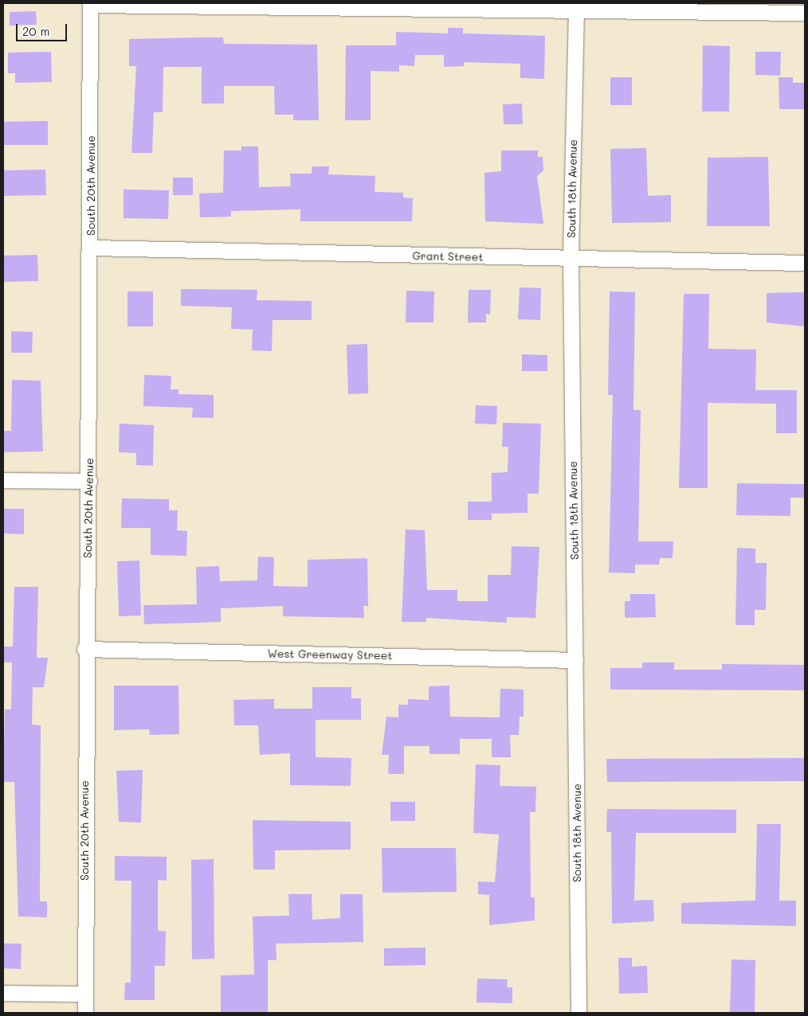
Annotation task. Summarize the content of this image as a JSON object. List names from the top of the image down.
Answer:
{
  "streets": {
    "street": [
      "South 20th Avenue",
      "South 18th Avenue",
      "Grant Street",
      "West Greenway Street"
    ]
  },
  "crossings": [
    ["South 20th Avenue", "Grant Street"],
    ["South 20th Avenue", "West Greenway Street"],
    ["South 18th Avenue", "Grant Street"],
    ["South 18th Avenue", "West Greenway Street"]
  ],
  "scale_bar": "20 m"
}
